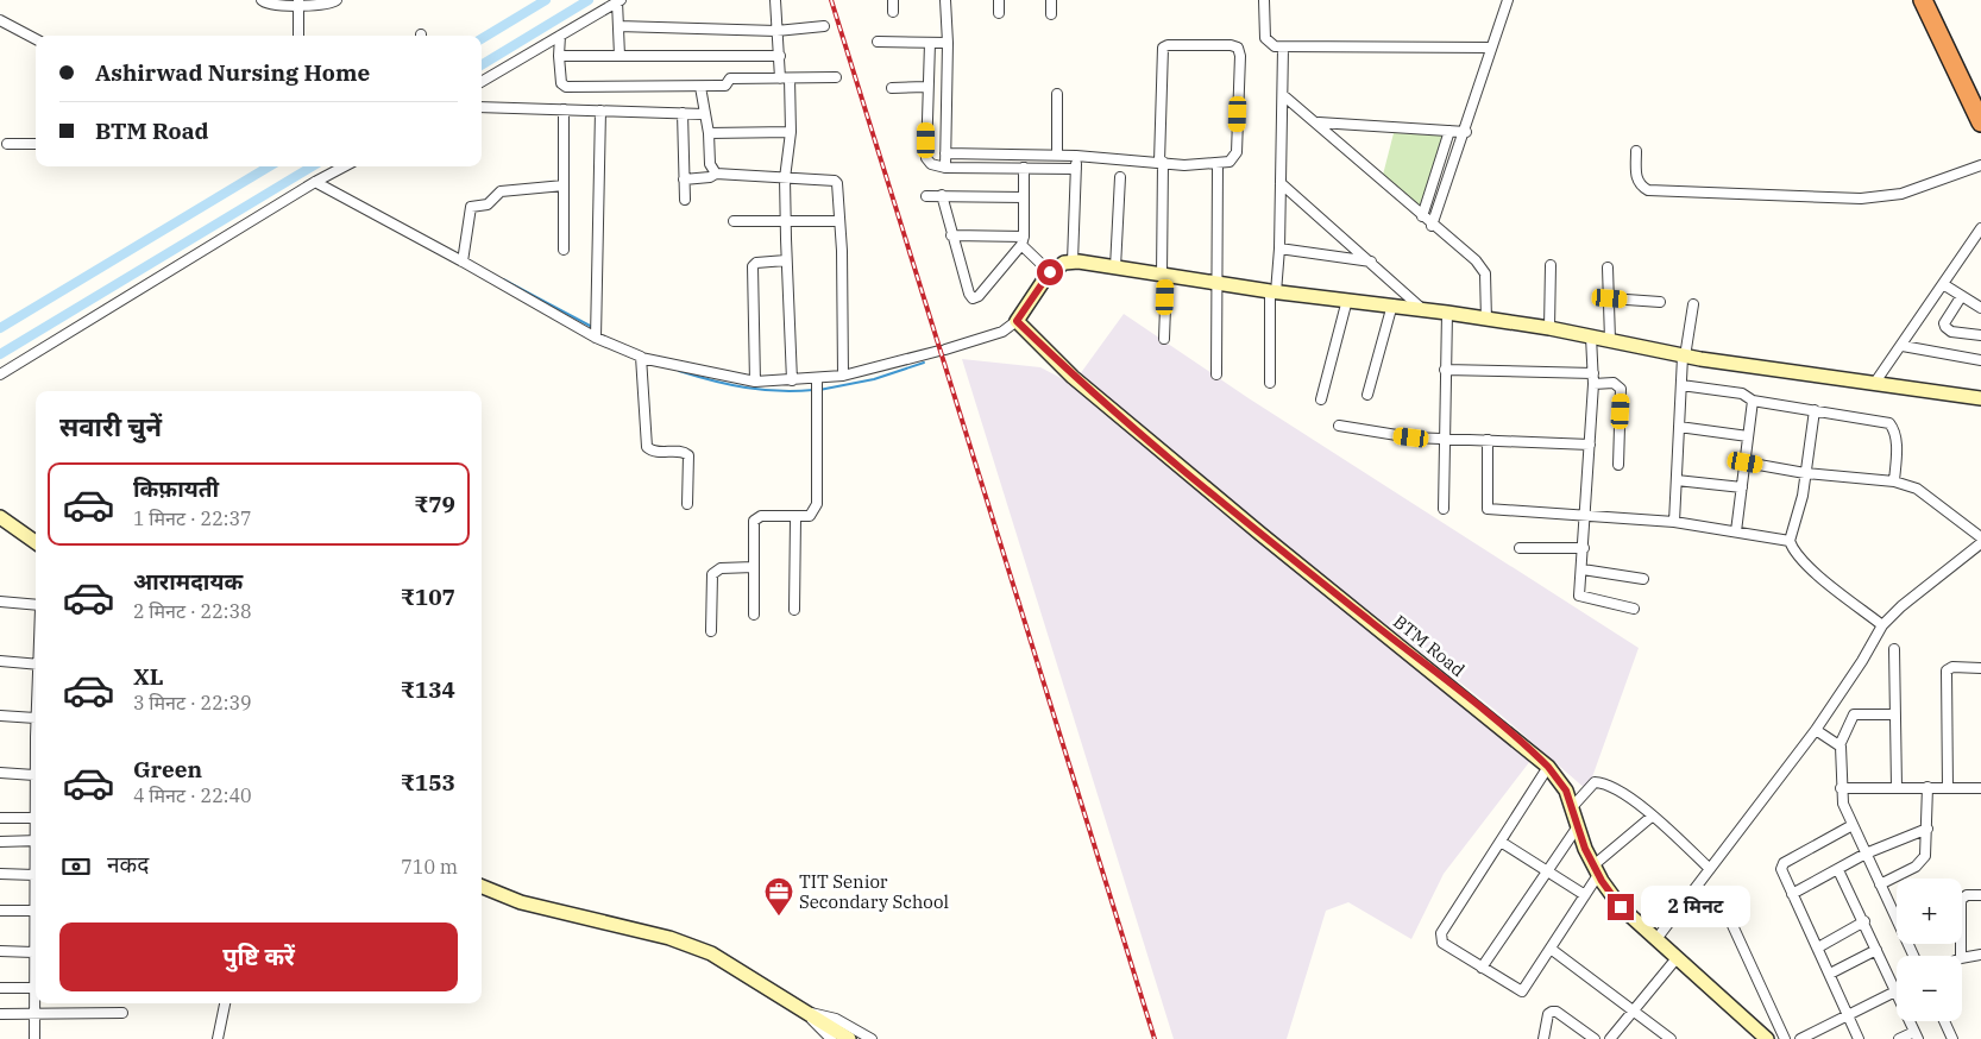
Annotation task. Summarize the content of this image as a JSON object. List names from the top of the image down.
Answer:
{
  "streets": {
    "street": ["BTM Road"]
  },
  "places": {
    "office": ["TIT Senior Secondary School"]
  },
  "page": {
    "banner": ["Ashirwad Nursing Home", "BTM Road"],
    "heading": "सवारी चुनें",
    "list": [
      {
        "name": "किफ़ायती",
        "note": "1 मिनट · 22:37",
        "value": "₹79"
      },
      {
        "name": "आरामदायक",
        "note": "2 मिनट · 22:38",
        "value": "₹107"
      },
      {
        "name": "XL",
        "note": "3 मिनट · 22:39",
        "value": "₹134"
      },
      {
        "name": "Green",
        "note": "4 मिनट · 22:40",
        "value": "₹153"
      }
    ],
    "pay": ["नकद", "710 m"],
    "map_buttons": ["+", "−"],
    "bubble": "2 मिनट",
    "buttons": "पुष्टि करें"
  }
}
